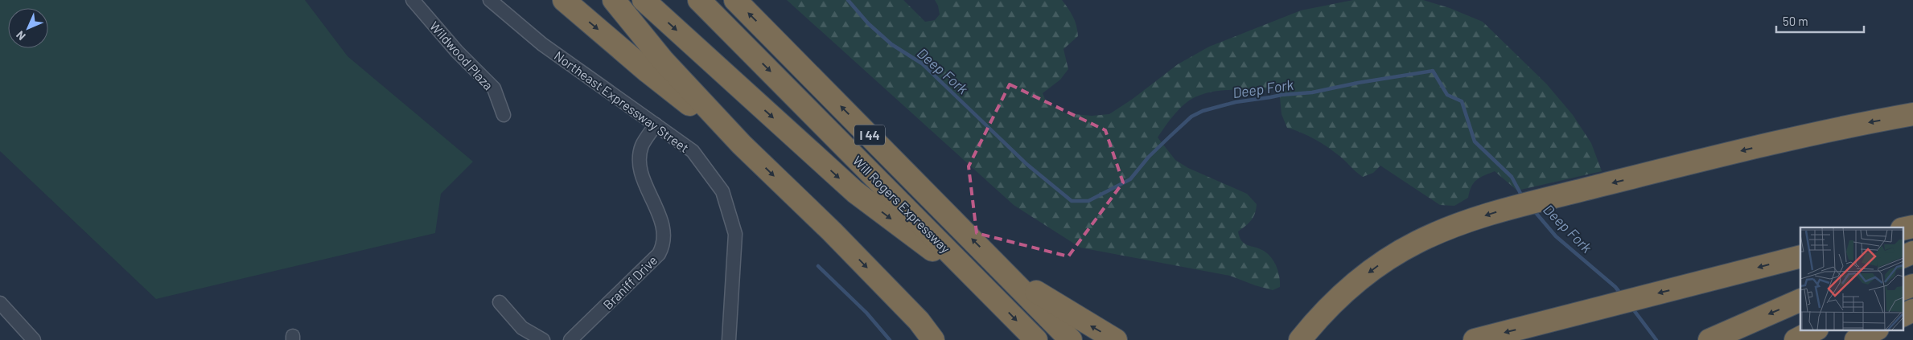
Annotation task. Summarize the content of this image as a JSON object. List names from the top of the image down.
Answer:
{
  "streets": {
    "highway": ["I 44", "Will Rogers Expressway"],
    "street": ["Wildwood Plaza", "Northeast Expressway Street", "Braniff Drive"]
  },
  "crossings": [
    ["Northeast Expressway Street", "Braniff Drive"]
  ],
  "water": ["Deep Fork"],
  "scale_bar": "50 m",
  "north": "bottom left"
}
